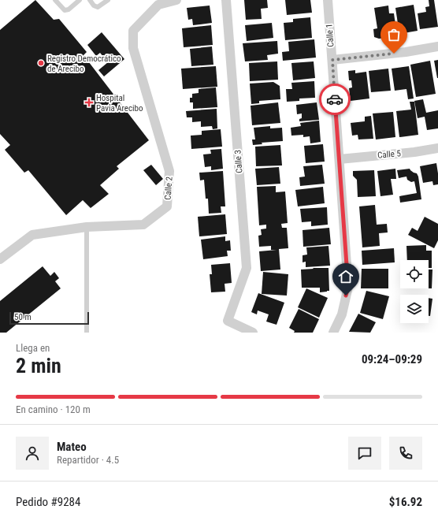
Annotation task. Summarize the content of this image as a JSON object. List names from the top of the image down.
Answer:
{
  "streets": {
    "street": [
      "Calle 1",
      "Calle 5",
      "Calle 3",
      "Calle 2"
    ]
  },
  "crossings": [
    ["Calle 1", "Calle 5"]
  ],
  "places": {
    "other": ["Registro Democrático de Arecibo"],
    "health": ["Hospital Pavia Arecibo"]
  },
  "scale_bar": "50 m",
  "page": {
    "scale": "50 m",
    "heading": ["2 min", "Llega en", "09:24–09:29"],
    "panel": [
      "Mateo",
      "Repartidor · 4.5",
      "Pedido #9284",
      "$16.92"
    ],
    "bar": "En camino · 120 m"
  }
}
